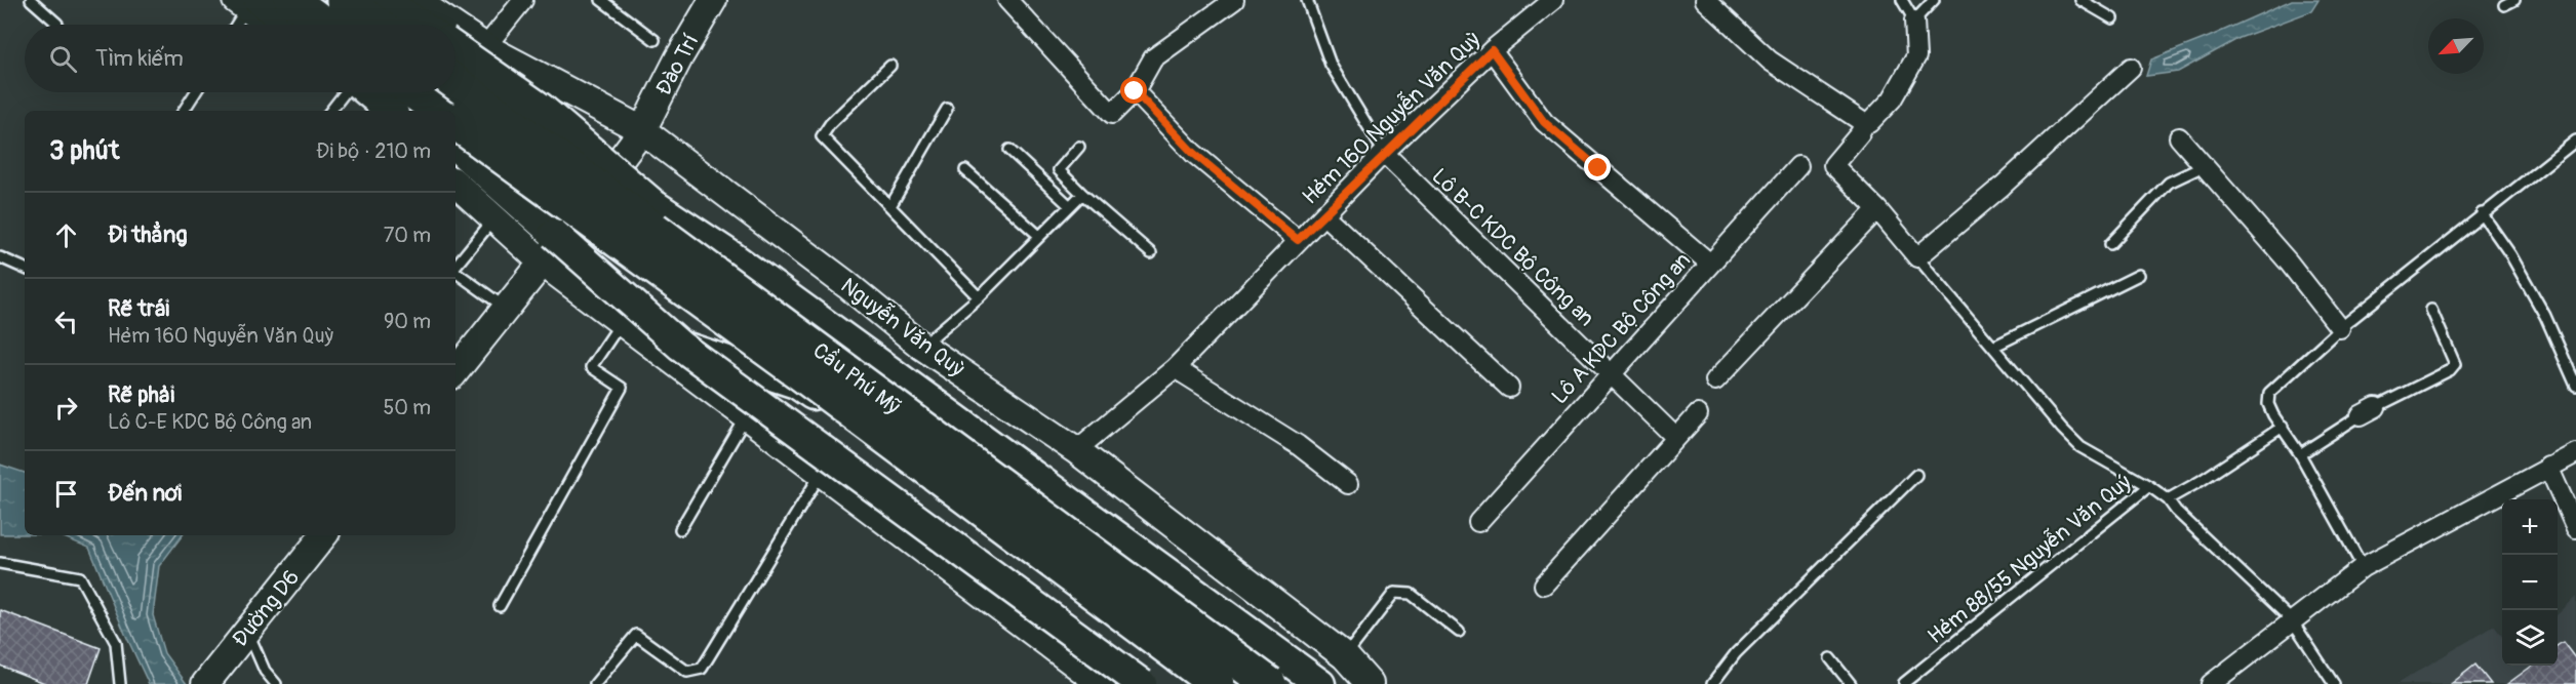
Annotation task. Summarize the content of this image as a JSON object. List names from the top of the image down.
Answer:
{
  "streets": {
    "highway": ["Cầu Phú Mỹ"],
    "street": [
      "Đào Trí",
      "Hẻm 160 Nguyễn Văn Quỳ",
      "Lô B-C KDC Bộ Công an",
      "Nguyễn Văn Quỳ",
      "Lô A KDC Bộ Công an",
      "Đường D6"
    ],
    "lane": ["Hẻm 88/55 Nguyễn Văn Quý"]
  },
  "crossings": [
    ["Đào Trí", "Nguyễn Văn Quỳ"],
    ["Hẻm 160 Nguyễn Văn Quỳ", "Lô B-C KDC Bộ Công an"],
    ["Hẻm 160 Nguyễn Văn Quỳ", "Nguyễn Văn Quỳ"],
    ["Lô B-C KDC Bộ Công an", "Lô A KDC Bộ Công an"]
  ],
  "north": "bottom left",
  "page": {
    "search": "Tìm kiếm",
    "heading": ["3 phút", "Đi bộ · 210 m"],
    "list": [
      ["Đi thẳng", "70 m"],
      ["Rẽ trái", "Hẻm 160 Nguyễn Văn Quỳ", "90 m"],
      ["Rẽ phải", "Lô C-E KDC Bộ Công an", "50 m"],
      "Đến nơi"
    ],
    "map_buttons": ["+", "−"]
  }
}
